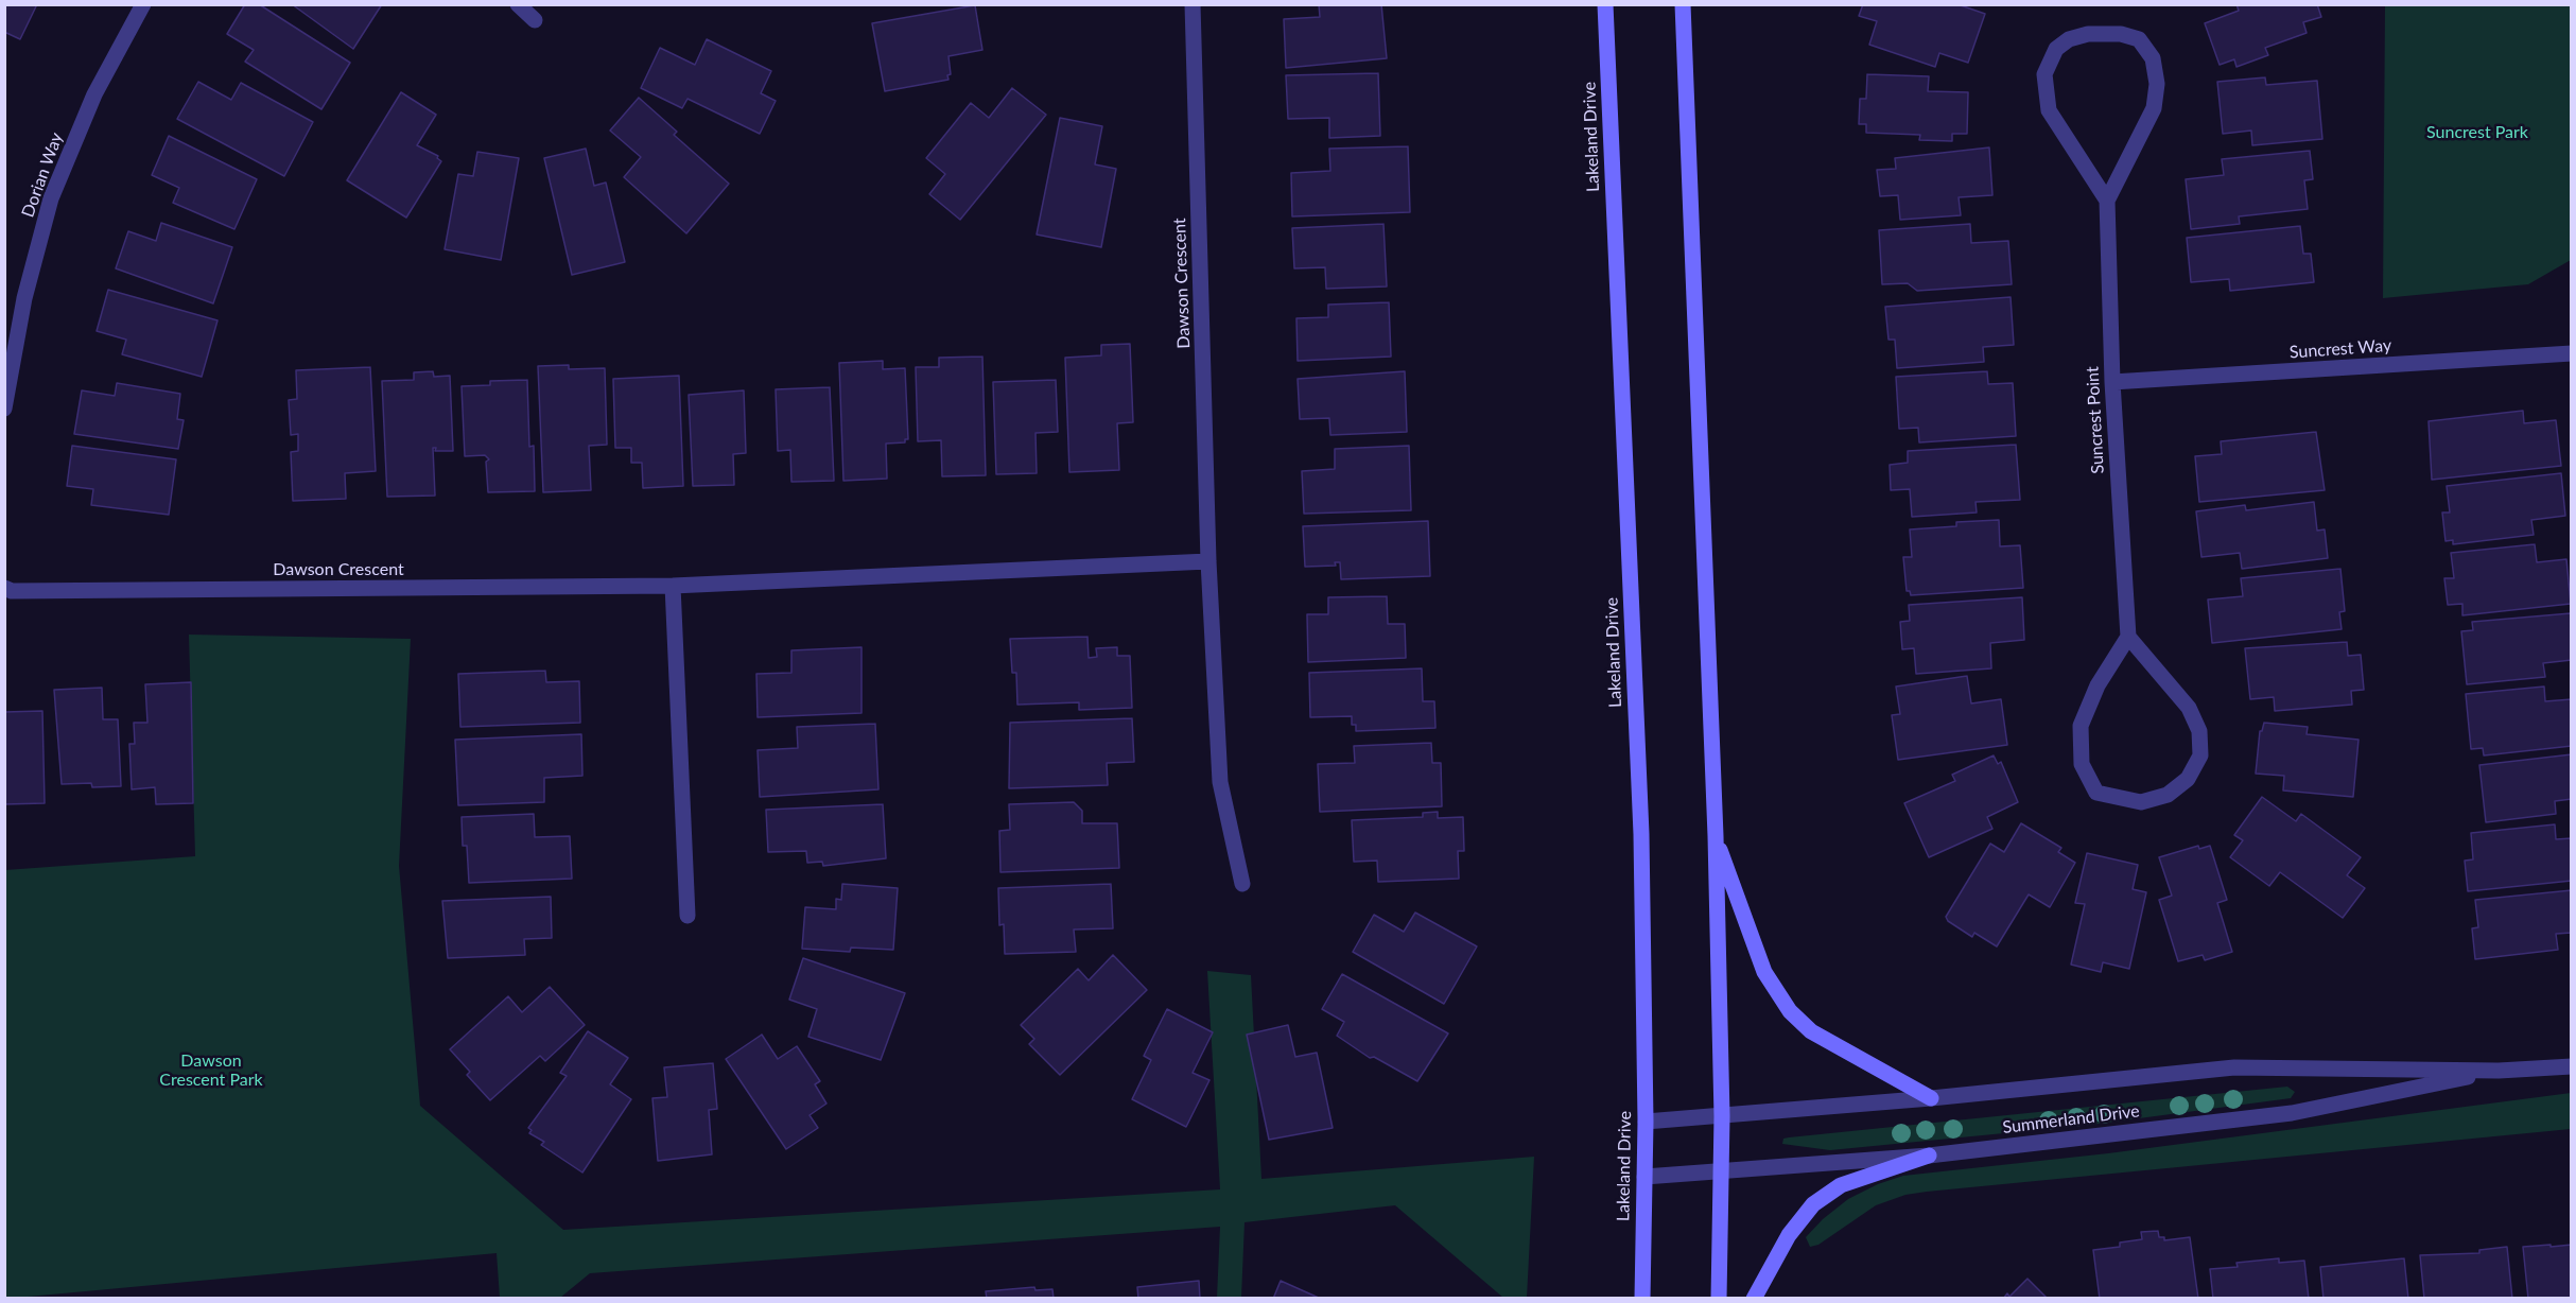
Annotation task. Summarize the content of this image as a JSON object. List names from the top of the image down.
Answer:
{
  "streets": {
    "main road": ["Lakeland Drive"],
    "street": [
      "Dorian Way",
      "Dawson Crescent",
      "Suncrest Way",
      "Suncrest Point",
      "Summerland Drive"
    ]
  },
  "crossings": [
    ["Lakeland Drive", "Summerland Drive"],
    ["Suncrest Way", "Suncrest Point"]
  ],
  "parks": ["Suncrest Park", "Dawson Crescent Park"]
}
